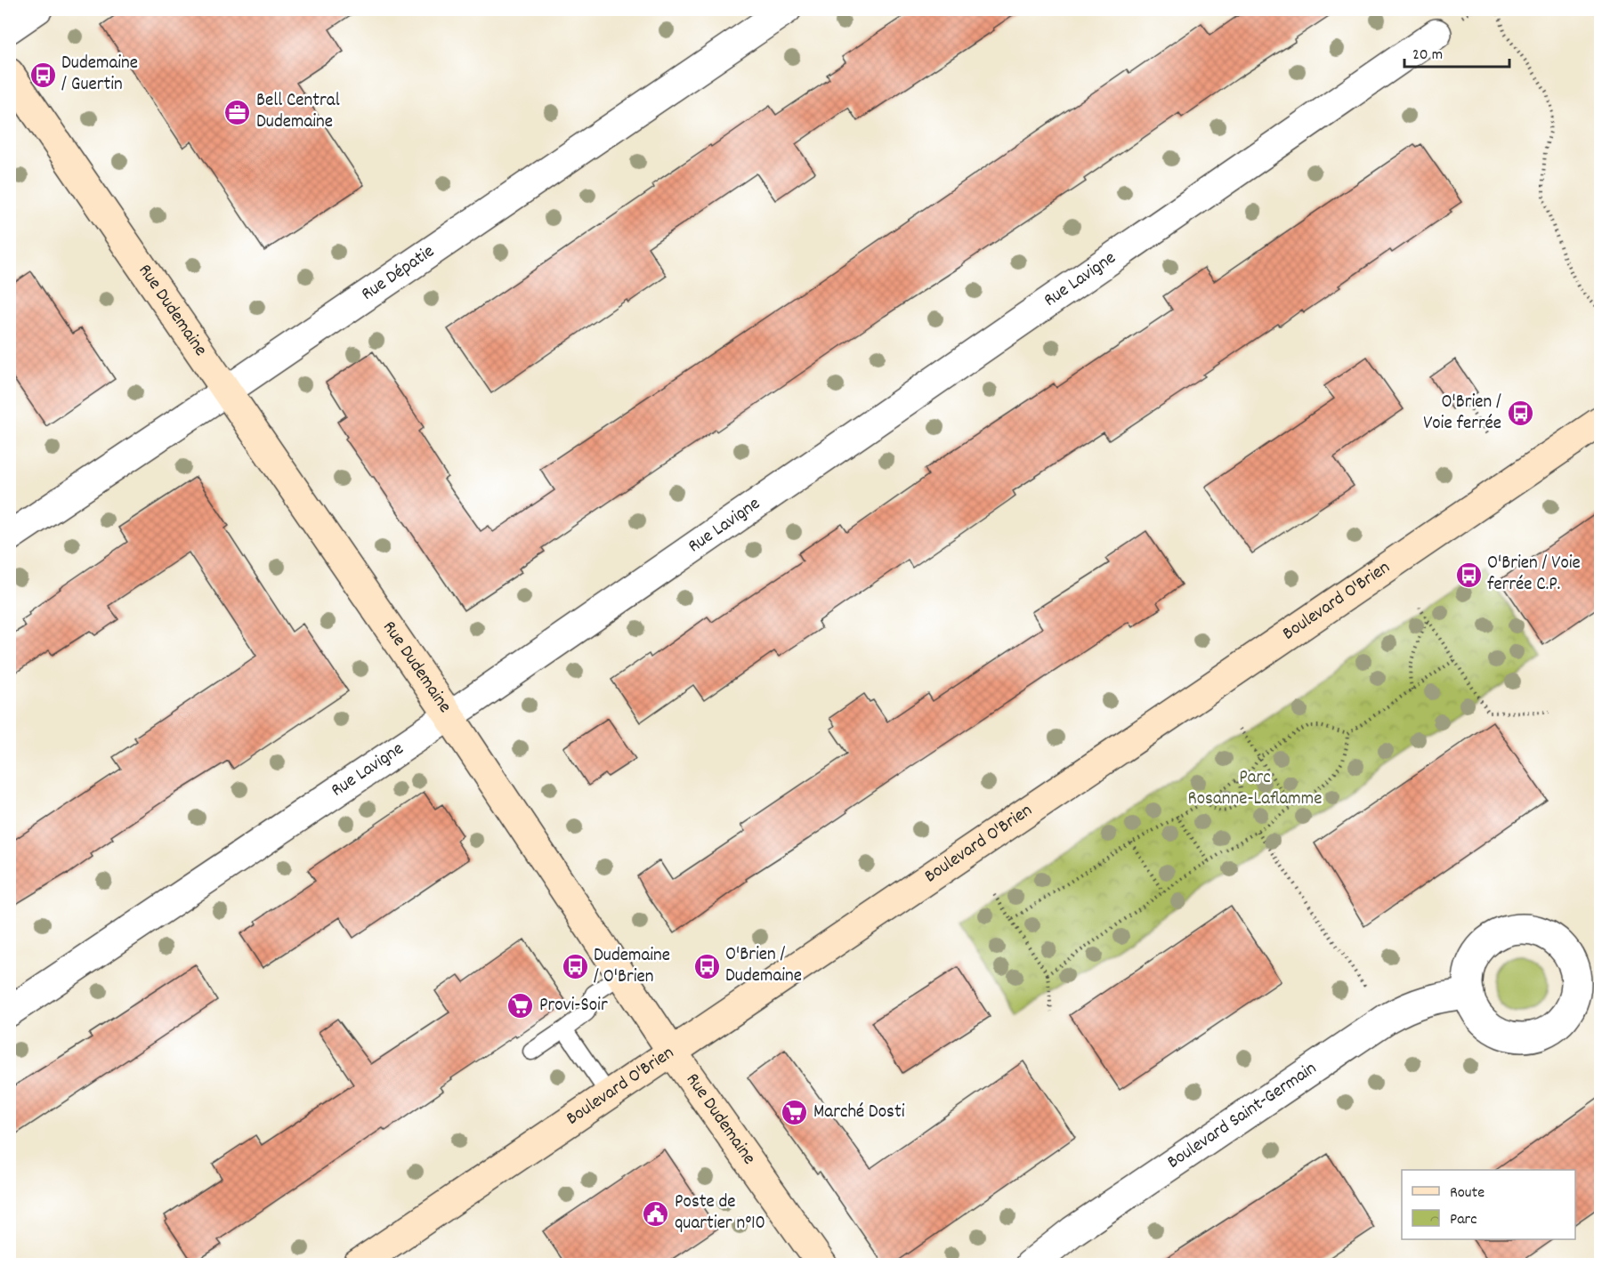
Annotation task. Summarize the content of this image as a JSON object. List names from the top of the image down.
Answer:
{
  "streets": {
    "street": [
      "Rue Dépatie",
      "Rue Lavigne",
      "Rue Dudemaine",
      "Boulevard O'Brien",
      "Boulevard Saint-Germain"
    ]
  },
  "crossings": [
    ["Rue Dépatie", "Rue Dudemaine"],
    ["Rue Lavigne", "Rue Dudemaine"],
    ["Rue Dudemaine", "Boulevard O'Brien"]
  ],
  "parks": ["Parc Rosanne-Laflamme"],
  "places": {
    "bus stop": [
      "Dudemaine / Guertin",
      "O'Brien / Voie ferrée",
      "O'Brien / Voie ferrée C.P.",
      "O'Brien / Dudemaine",
      "Dudemaine / O'Brien"
    ],
    "office": ["Bell Central Dudemaine"],
    "supermarket": ["Provi-Soir", "Marché Dosti"],
    "public building": ["Poste de quartier n°10"]
  },
  "legend": ["Route", "Parc"],
  "scale_bar": "20 m"
}
